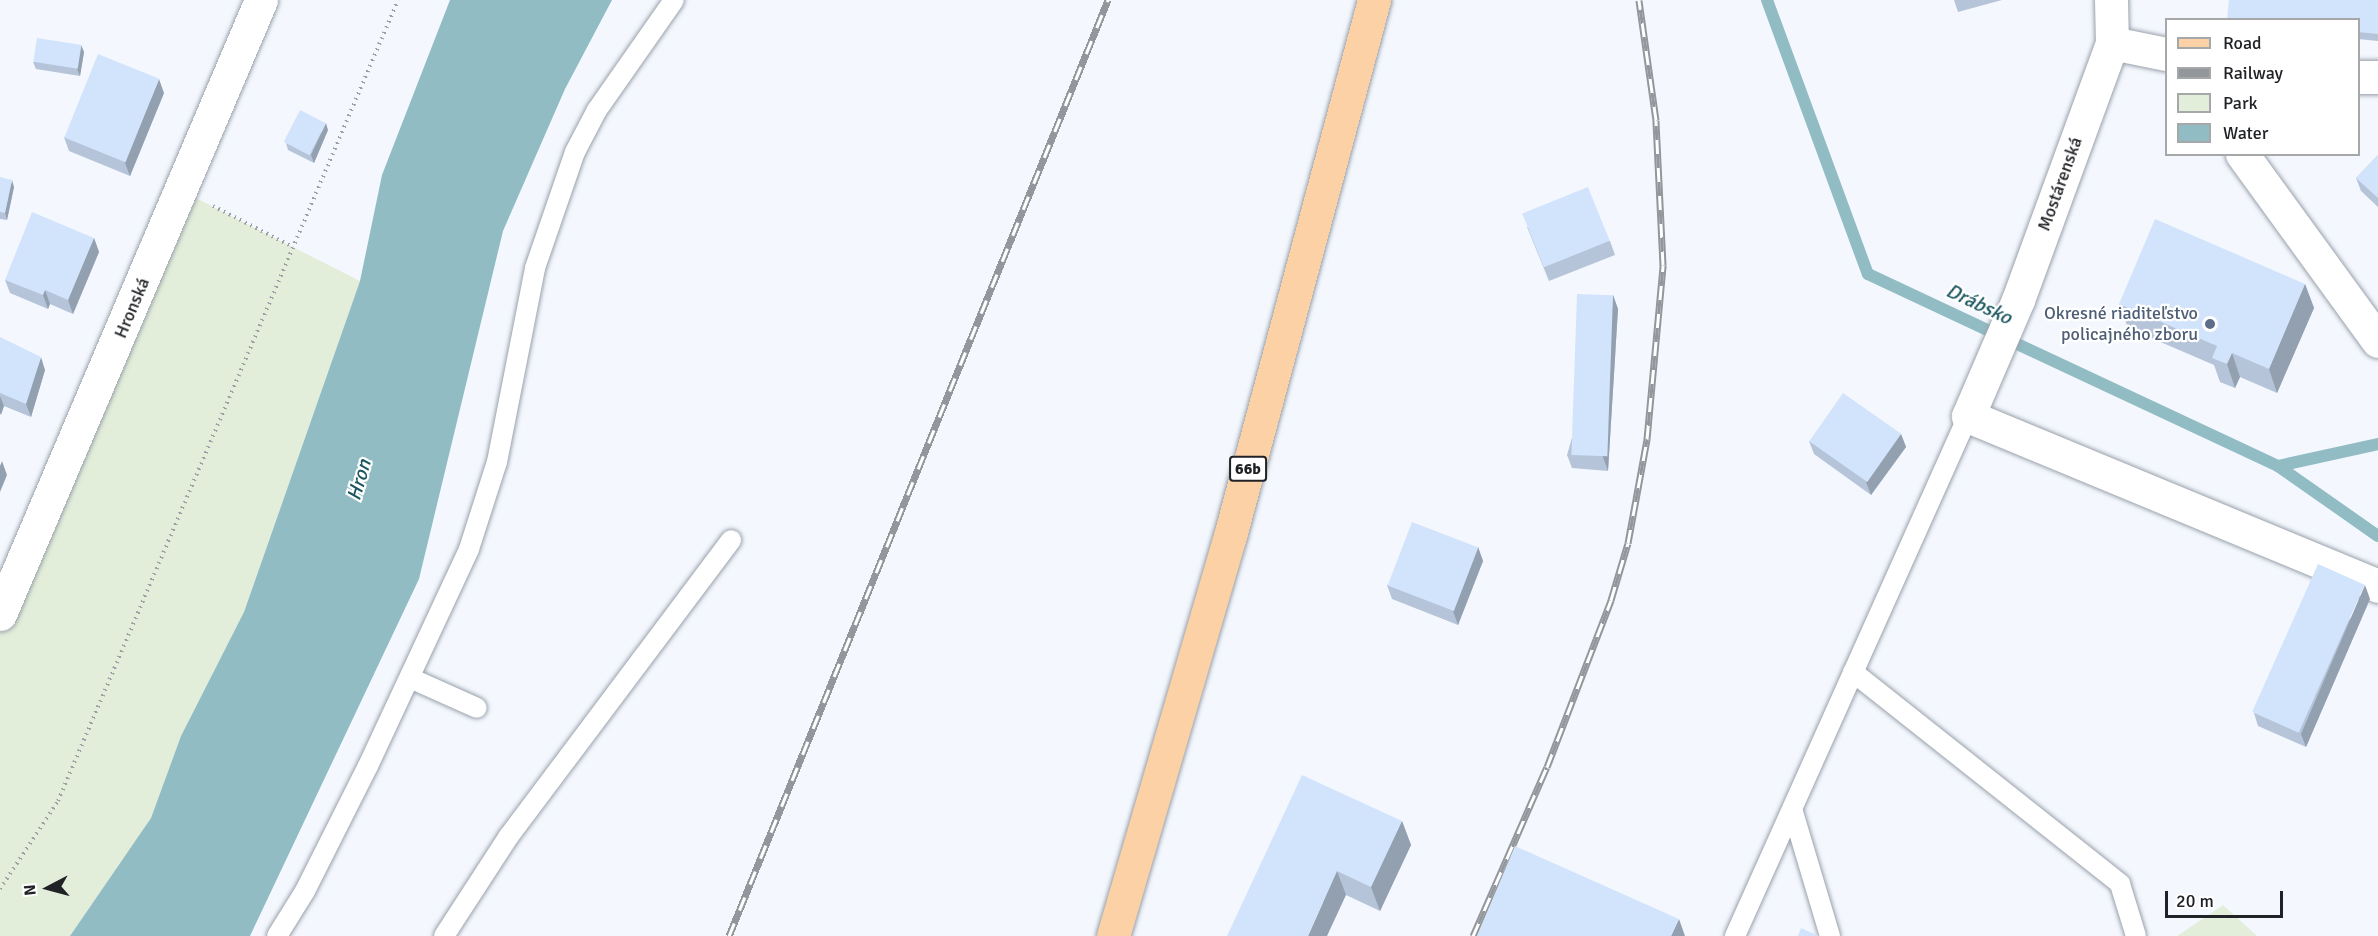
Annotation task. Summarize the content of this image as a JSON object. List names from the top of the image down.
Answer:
{
  "streets": {
    "main road": ["66b"],
    "street": ["Mostárenská", "Hronská"]
  },
  "water": ["Drábsko", "Hron"],
  "places": ["Okresné riaditeľstvo policajného zboru"],
  "legend": [
    "Road",
    "Railway",
    "Park",
    "Water"
  ],
  "scale_bar": "20 m",
  "north": "left"
}
